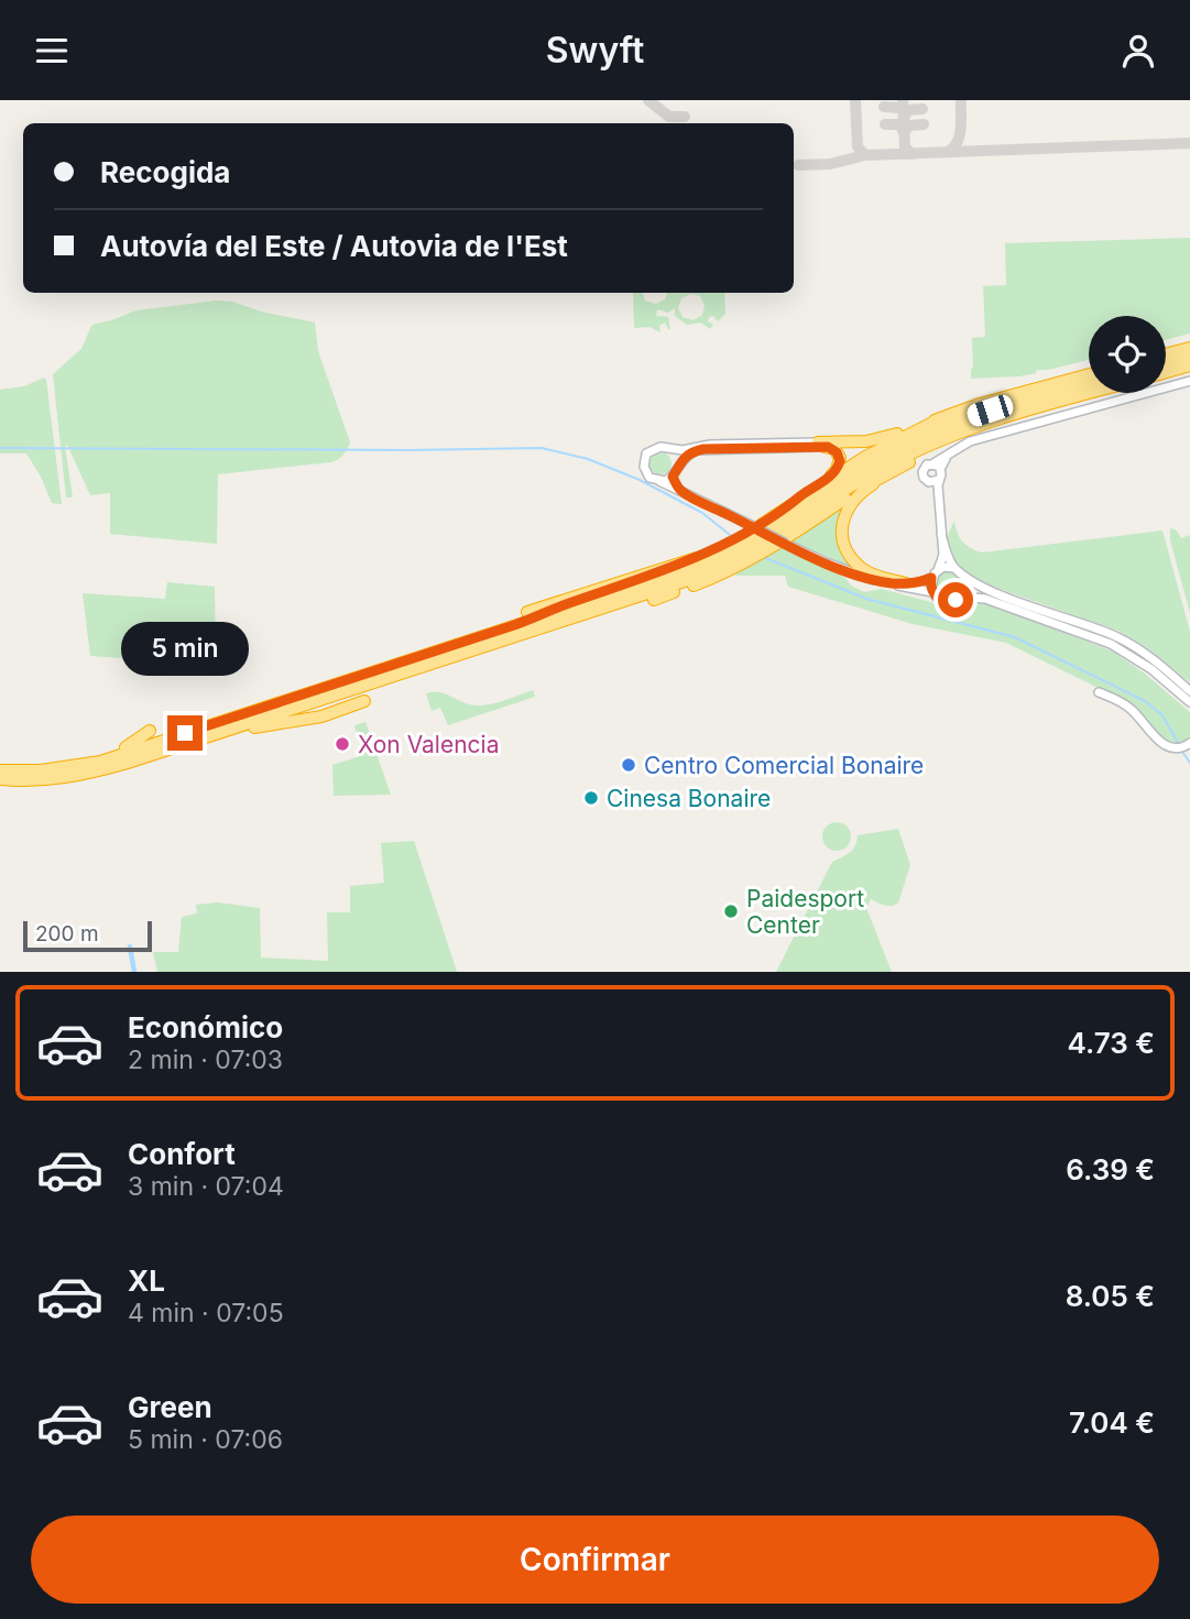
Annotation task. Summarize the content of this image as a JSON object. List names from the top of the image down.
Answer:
{
  "places": [
    "Xon Valencia",
    "Centro Comercial Bonaire",
    "Cinesa Bonaire",
    "Paidesport Center"
  ],
  "scale_bar": "200 m",
  "page": {
    "header": "Swyft",
    "banner": ["Recogida", "Autovía del Este / Autovia de l'Est"],
    "bubble": "5 min",
    "scale": "200 m",
    "list": [
      {
        "name": "Económico",
        "note": "2 min · 07:03",
        "value": "4.73 €"
      },
      {
        "name": "Confort",
        "note": "3 min · 07:04",
        "value": "6.39 €"
      },
      {
        "name": "XL",
        "note": "4 min · 07:05",
        "value": "8.05 €"
      },
      {
        "name": "Green",
        "note": "5 min · 07:06",
        "value": "7.04 €"
      }
    ],
    "buttons": "Confirmar"
  }
}
